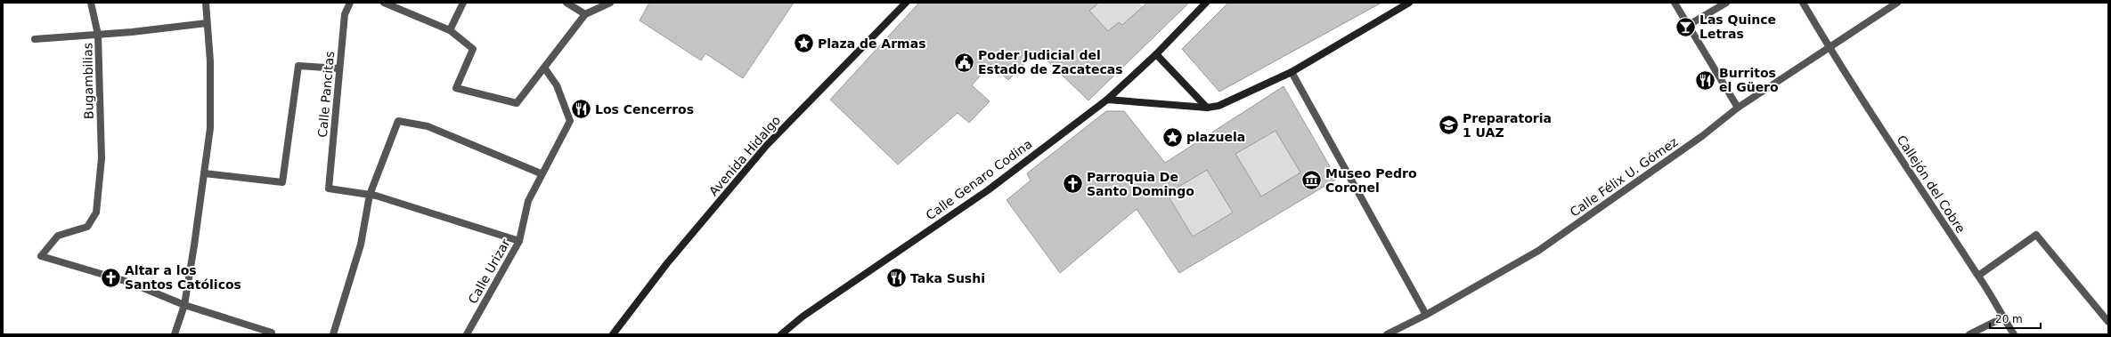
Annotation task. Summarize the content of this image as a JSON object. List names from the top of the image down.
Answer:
{
  "streets": {
    "street": [
      "Bugambilias",
      "Calle Pancitas",
      "Avenida Hidalgo",
      "Calle Félix U. Gómez",
      "Calle Genaro Codina",
      "Callejón del Cobre",
      "Calle Urizar"
    ]
  },
  "crossings": [
    ["Calle Félix U. Gómez", "Callejón del Cobre"]
  ],
  "places": {
    "bar": ["Las Quince Letras"],
    "place": ["Plaza de Armas", "plazuela"],
    "public building": ["Poder Judicial del Estado de Zacatecas"],
    "restaurant": ["Burritos el Güero", "Los Cencerros", "Taka Sushi"],
    "school or university": ["Preparatoria 1 UAZ"],
    "museum": ["Museo Pedro Coronel"],
    "church": ["Parroquia De Santo Domingo", "Altar a los Santos Católicos"]
  },
  "scale_bar": "20 m"
}
